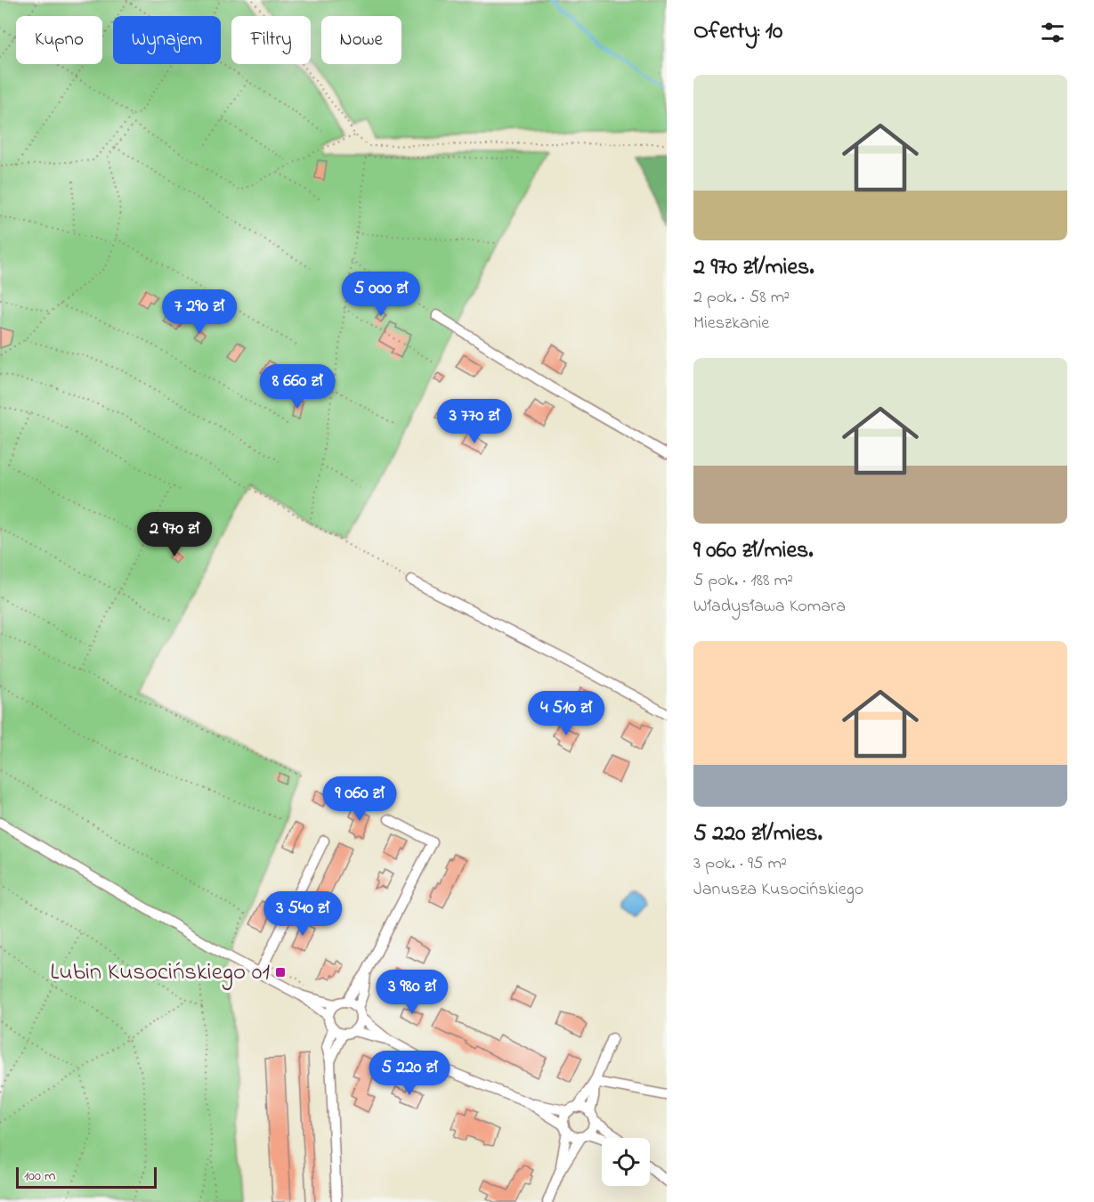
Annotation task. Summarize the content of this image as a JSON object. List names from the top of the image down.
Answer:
{
  "places": {
    "transit": ["Lubin Kusocińskiego 01"]
  },
  "scale_bar": "100 m",
  "page": {
    "heading": "Oferty: 10",
    "chip": [
      "Kupno",
      "Wynajem",
      "Filtry",
      "Nowe"
    ],
    "list": [
      {
        "name": "2 970 zł/mies.",
        "note": "2 pok. · 58 m² · Mieszkanie"
      },
      {
        "name": "9 060 zł/mies.",
        "note": "5 pok. · 188 m² · Władysława Komara"
      },
      {
        "name": "5 220 zł/mies.",
        "note": "3 pok. · 95 m² · Janusza Kusocińskiego"
      }
    ],
    "price": [
      "5 000 zł",
      "7 290 zł",
      "8 660 zł",
      "3 770 zł",
      "2 970 zł",
      "4 510 zł",
      "9 060 zł",
      "3 540 zł",
      "3 980 zł",
      "5 220 zł"
    ],
    "scale": "100 m"
  }
}
